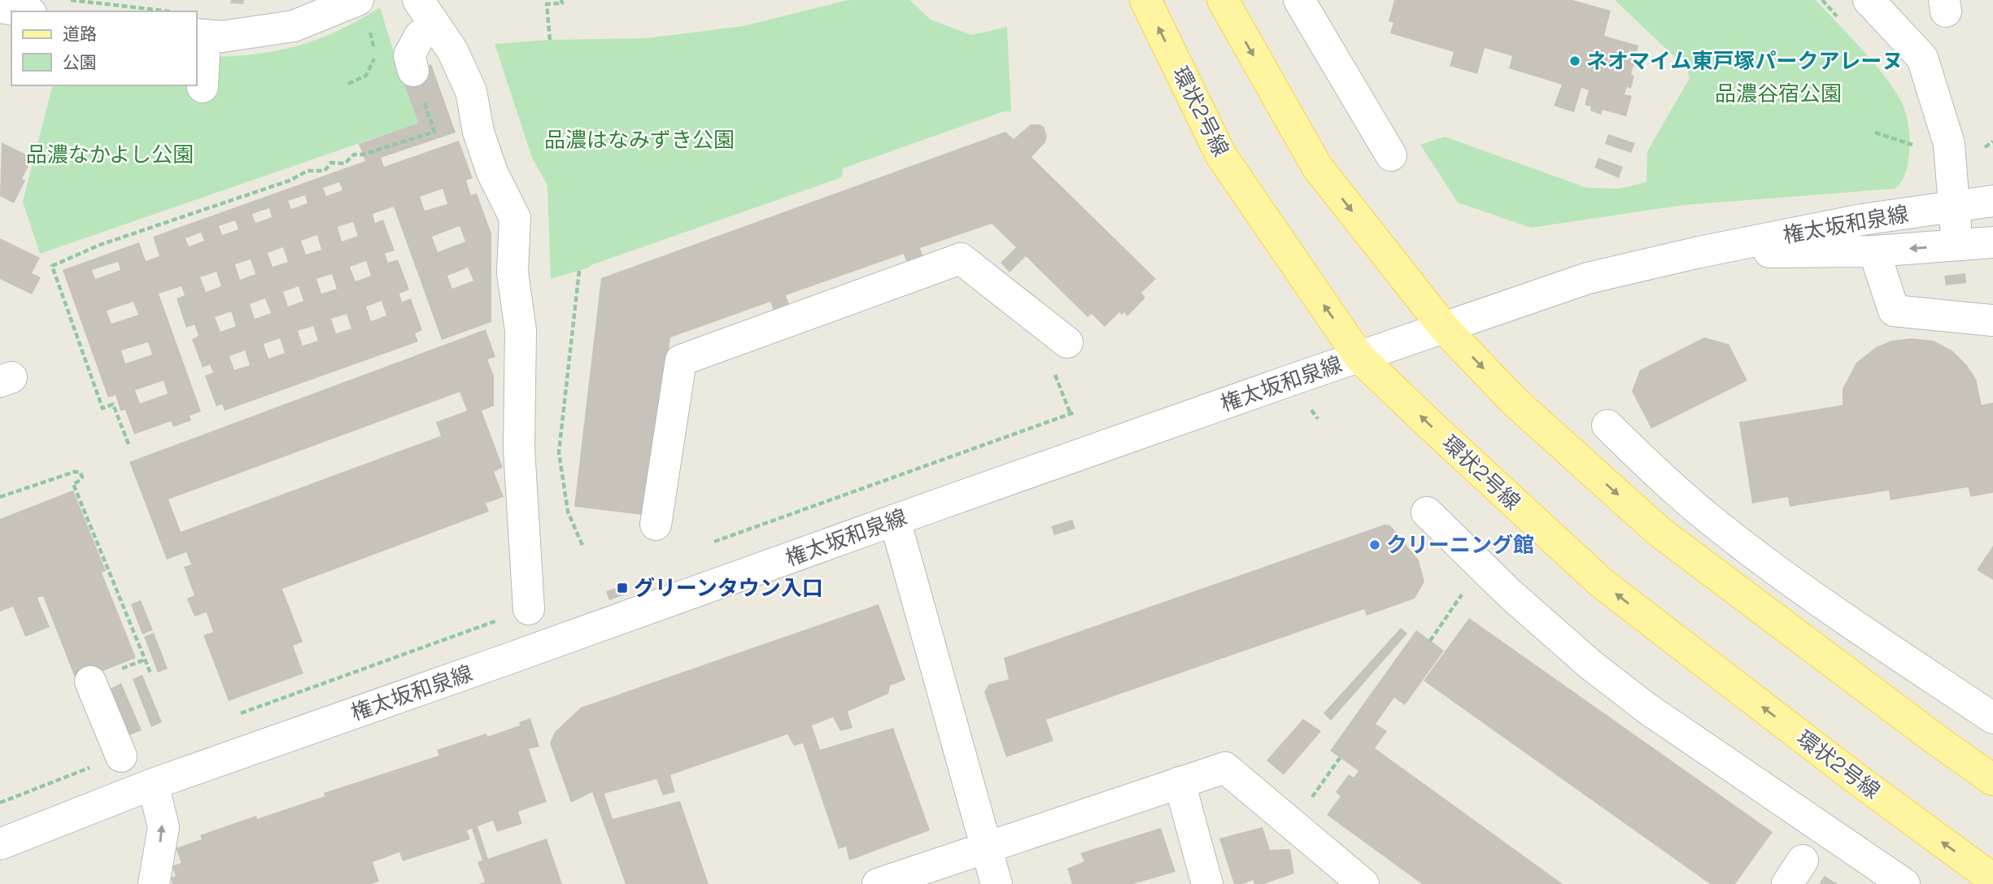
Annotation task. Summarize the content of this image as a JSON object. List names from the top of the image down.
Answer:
{
  "streets": {
    "main road": ["環状2号線"],
    "street": ["権太坂和泉線"]
  },
  "crossings": [
    ["環状2号線", "権太坂和泉線"]
  ],
  "parks": ["品濃谷宿公園", "品濃はなみずき公園", "品濃なかよし公園"],
  "places": {
    "other": ["ネオマイム東戸塚パークアレーヌ", "クリーニング館"],
    "transit": ["グリーンタウン入口"]
  },
  "legend": ["道路", "公園"]
}
